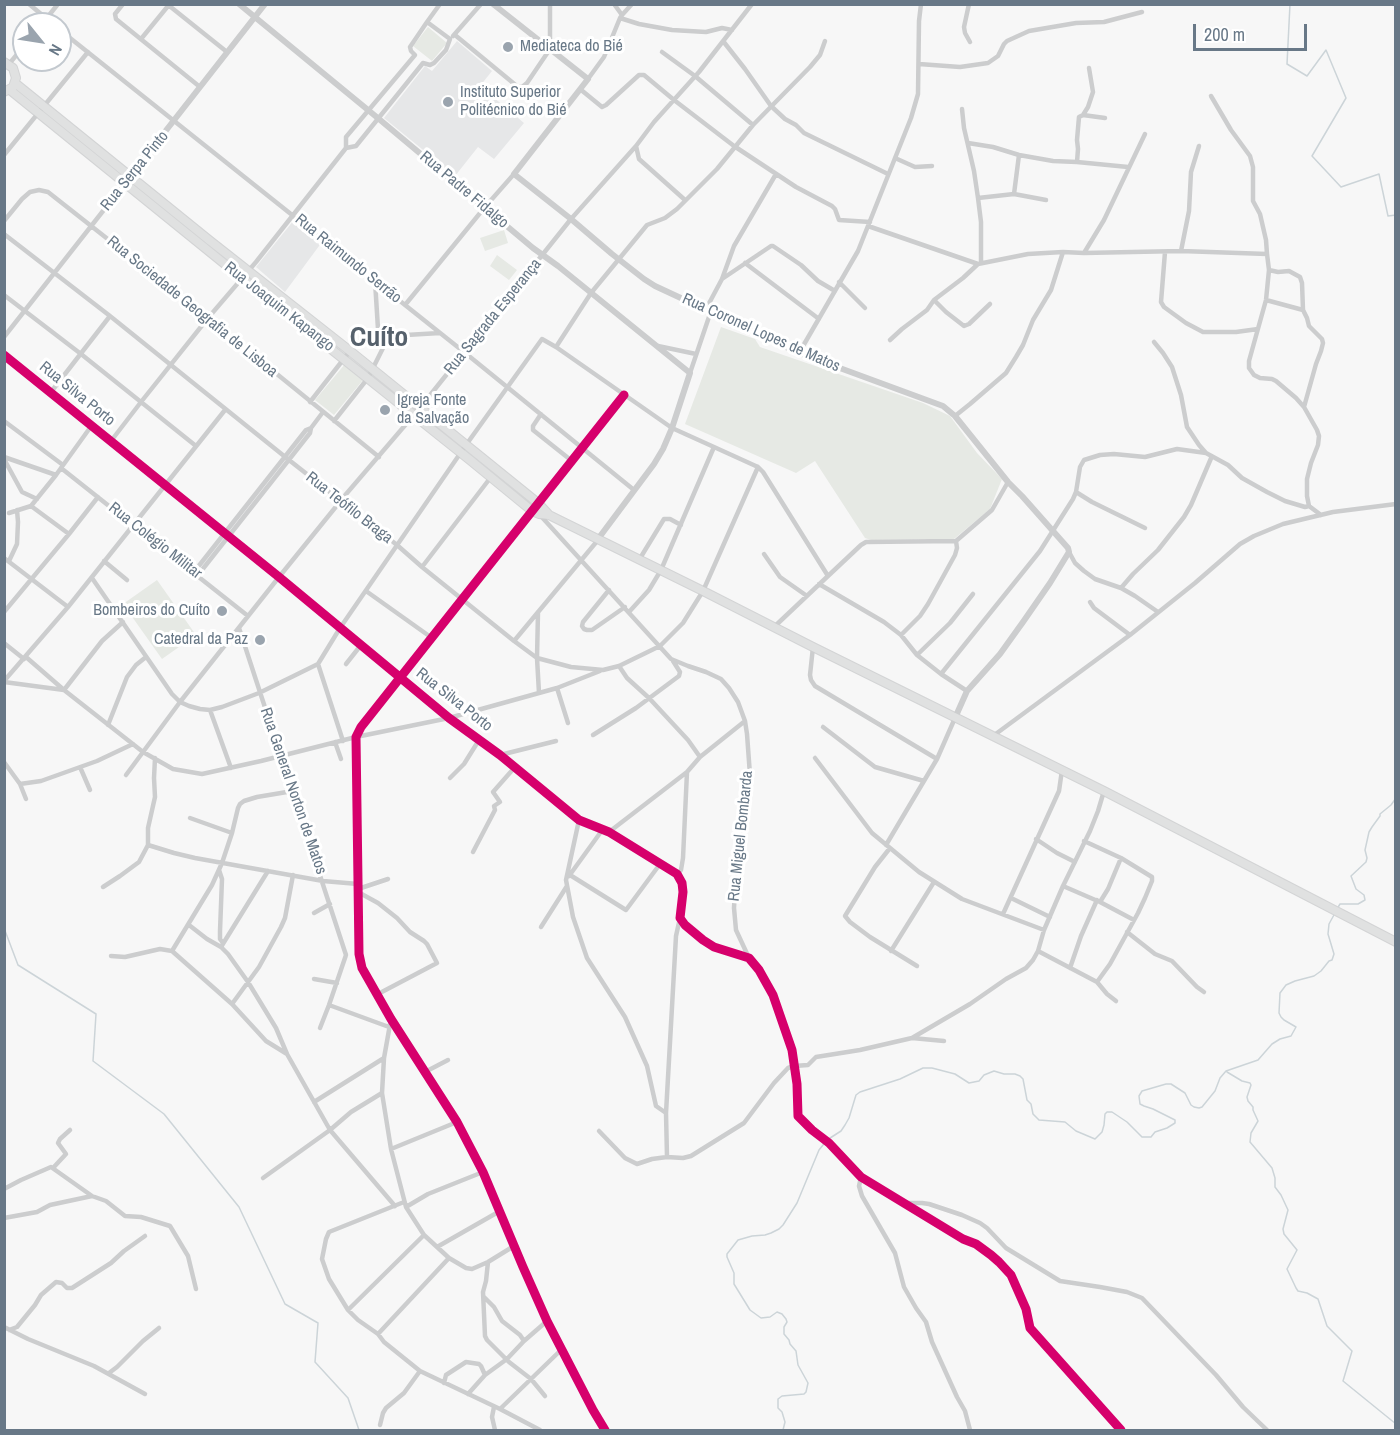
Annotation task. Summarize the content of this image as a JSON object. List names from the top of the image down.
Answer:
{
  "streets": {
    "main road": ["Rua Joaquim Kapango"],
    "street": [
      "Rua Serpa Pinto",
      "Rua Padre Fidalgo",
      "Rua Raimundo Serrão",
      "Rua Sociedade Geografia de Lisboa",
      "Rua Sagrada Esperança",
      "Rua Coronel Lopes de Matos",
      "Rua Silva Porto",
      "Rua Teófilo Braga",
      "Rua Colégio Militar",
      "Rua General Norton de Matos",
      "Rua Miguel Bombarda"
    ]
  },
  "crossings": [
    ["Rua Serpa Pinto", "Rua Padre Fidalgo"],
    ["Rua Serpa Pinto", "Rua Raimundo Serrão"],
    ["Rua Serpa Pinto", "Rua Sociedade Geografia de Lisboa"],
    ["Rua Serpa Pinto", "Rua Joaquim Kapango"],
    ["Rua Serpa Pinto", "Rua Teófilo Braga"],
    ["Rua Padre Fidalgo", "Rua Sagrada Esperança"],
    ["Rua Raimundo Serrão", "Rua Sagrada Esperança"],
    ["Rua Sociedade Geografia de Lisboa", "Rua Sagrada Esperança"],
    ["Rua Joaquim Kapango", "Rua Sagrada Esperança"],
    ["Rua Joaquim Kapango", "Rua Miguel Bombarda"],
    ["Rua Sagrada Esperança", "Rua Coronel Lopes de Matos"],
    ["Rua Sagrada Esperança", "Rua Silva Porto"],
    ["Rua Sagrada Esperança", "Rua Teófilo Braga"],
    ["Rua Sagrada Esperança", "Rua Colégio Militar"],
    ["Rua Sagrada Esperança", "Rua General Norton de Matos"],
    ["Rua Teófilo Braga", "Rua Miguel Bombarda"]
  ],
  "districts": ["Cuíto"],
  "places": [
    "Mediateca do Bié",
    "Instituto Superior Politécnico do Bié",
    "Igreja Fonte da Salvação",
    "Bombeiros do Cuíto",
    "Catedral da Paz"
  ],
  "scale_bar": "200 m",
  "north": "bottom right"
}
